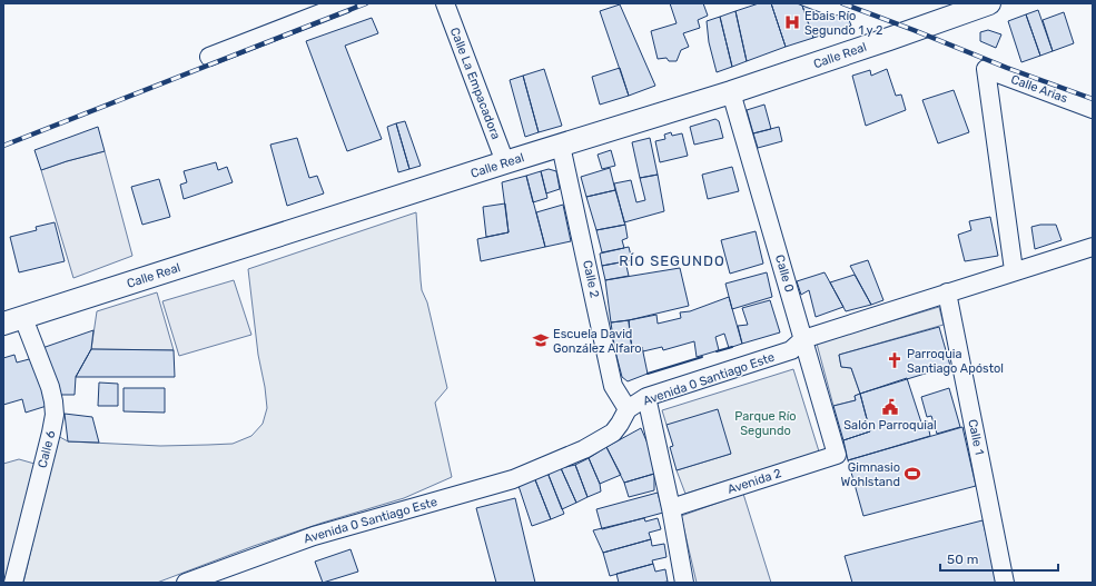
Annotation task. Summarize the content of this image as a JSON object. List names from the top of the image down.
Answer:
{
  "streets": {
    "main road": ["Calle Real"],
    "street": [
      "Calle La Empacadora",
      "Calle Arias",
      "Calle 0",
      "Calle 2",
      "Avenida 0 Santiago Este",
      "Calle 1",
      "Calle 6",
      "Avenida 2"
    ]
  },
  "crossings": [
    ["Calle Real", "Calle La Empacadora"],
    ["Calle Real", "Calle 0"],
    ["Calle Real", "Calle 2"],
    ["Calle Real", "Calle 6"],
    ["Calle Arias", "Avenida 0 Santiago Este"],
    ["Calle 0", "Avenida 0 Santiago Este"],
    ["Calle 0", "Avenida 2"],
    ["Calle 2", "Avenida 0 Santiago Este"],
    ["Avenida 0 Santiago Este", "Calle 1"]
  ],
  "districts": ["RÍO SEGUNDO"],
  "parks": ["Parque Río Segundo"],
  "places": {
    "hospital": ["Ebais Río Segundo 1 y 2"],
    "school or university": ["Escuela David González Alfaro"],
    "church": ["Parroquia Santiago Apóstol"],
    "public building": ["Salón Parroquial"],
    "sports": ["Gimnasio Wohlstand"]
  },
  "scale_bar": "50 m"
}
